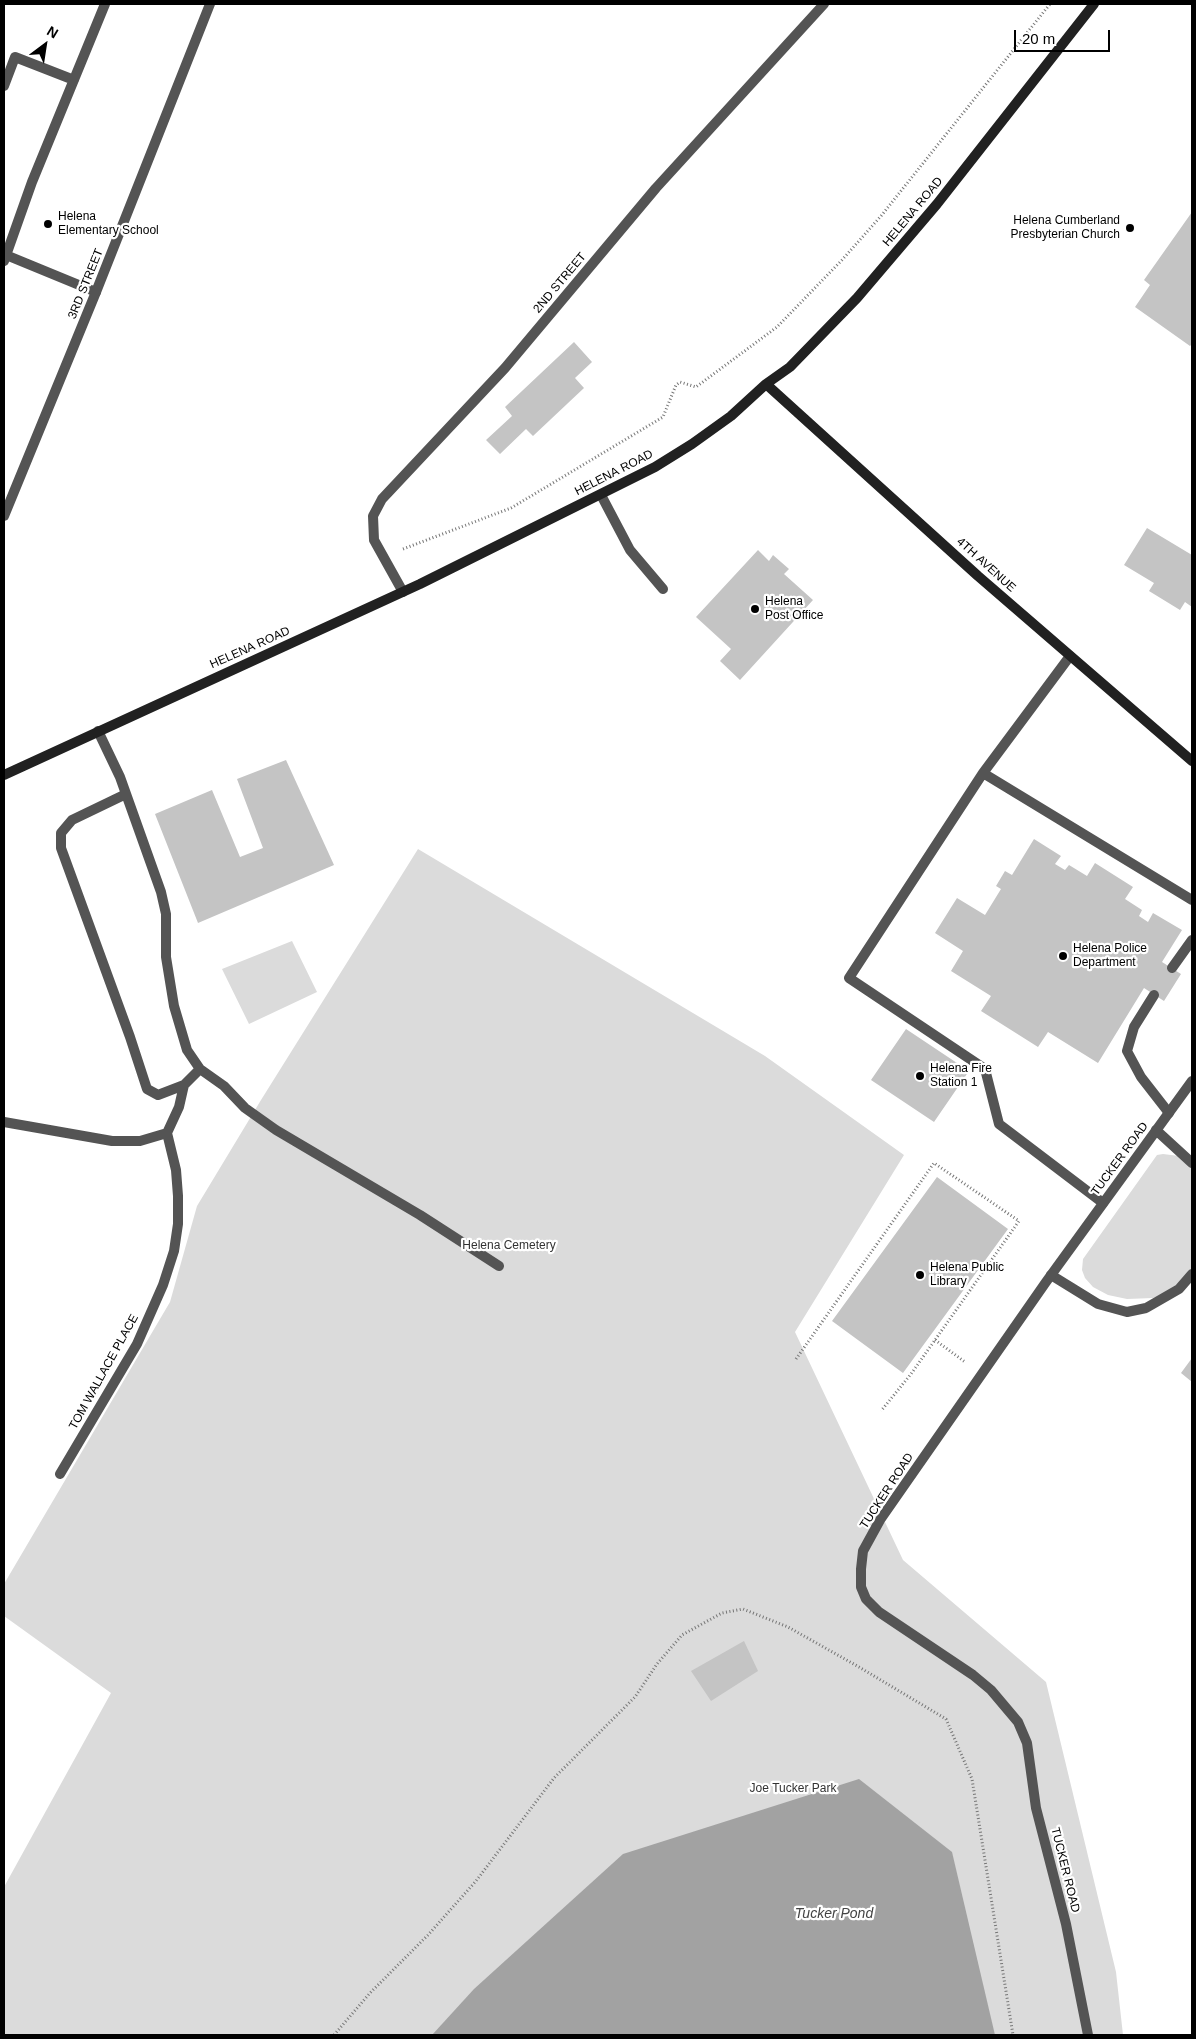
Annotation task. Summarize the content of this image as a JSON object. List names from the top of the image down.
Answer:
{
  "streets": {
    "main road": ["HELENA ROAD", "4TH AVENUE"],
    "street": [
      "2ND STREET",
      "3RD STREET",
      "TUCKER ROAD",
      "TOM WALLACE PLACE"
    ]
  },
  "crossings": [
    ["HELENA ROAD", "2ND STREET"],
    ["HELENA ROAD", "4TH AVENUE"]
  ],
  "water": ["Tucker Pond"],
  "parks": ["Helena Cemetery", "Joe Tucker Park"],
  "places": [
    "Helena Elementary School",
    "Helena Cumberland Presbyterian Church",
    "Helena Post Office",
    "Helena Police Department",
    "Helena Fire Station 1",
    "Helena Public Library"
  ],
  "scale_bar": "20 m",
  "north": "top right"
}
